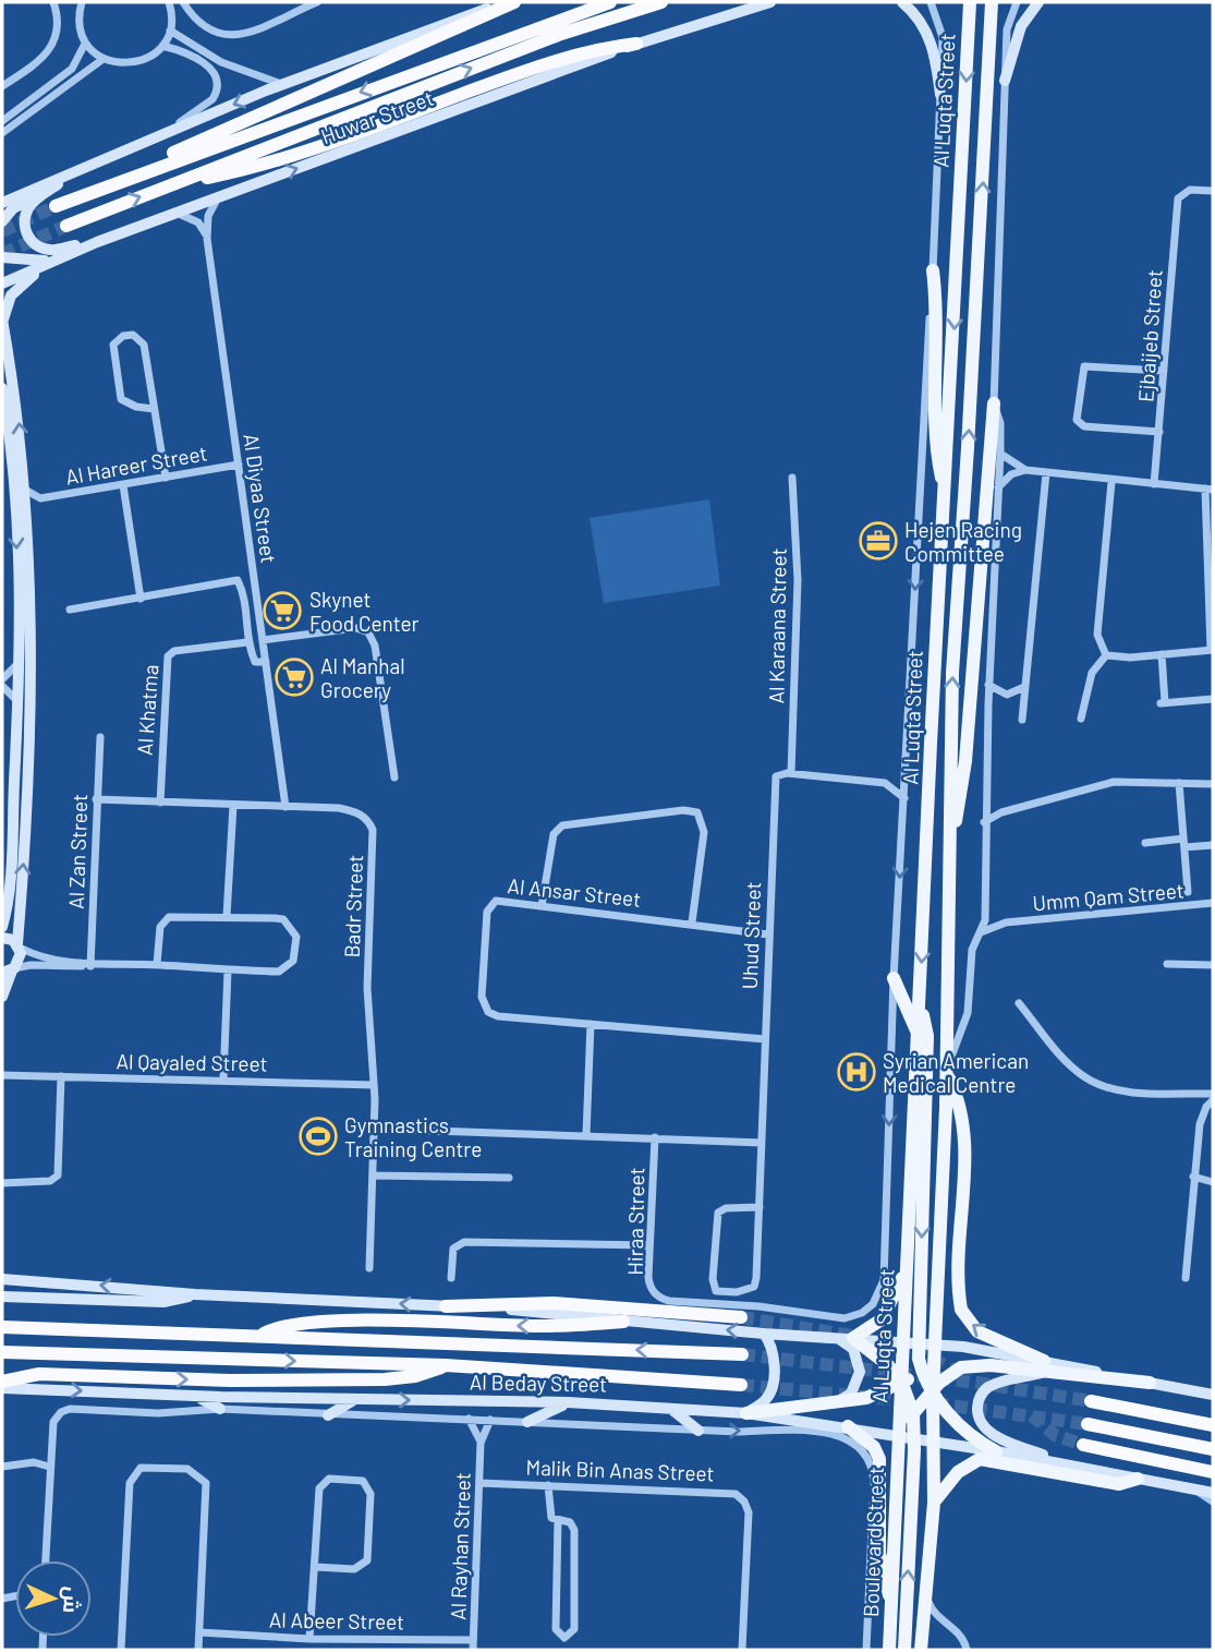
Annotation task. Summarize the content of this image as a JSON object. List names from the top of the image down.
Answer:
{
  "streets": {
    "highway": ["Huwar Street", "Al Beday Street"],
    "main road": ["Al Luqta Street", "Boulevard Street"],
    "street": [
      "Ejbaijeb Street",
      "Al Hareer Street",
      "Al Diyaa Street",
      "Al Karaana Street",
      "Al Khatma",
      "Al Zan Street",
      "Al Ansar Street",
      "Umm Qam Street",
      "Badr Street",
      "Uhud Street",
      "Al Qayaled Street",
      "Hiraa Street",
      "Malik Bin Anas Street",
      "Al Rayhan Street",
      "Al Abeer Street"
    ]
  },
  "crossings": [
    ["Al Luqta Street", "Umm Qam Street"],
    ["Al Luqta Street", "Hiraa Street"],
    ["Al Luqta Street", "Al Beday Street"],
    ["Al Luqta Street", "Boulevard Street"],
    ["Huwar Street", "Al Diyaa Street"],
    ["Al Hareer Street", "Al Diyaa Street"],
    ["Al Diyaa Street", "Badr Street"],
    ["Al Karaana Street", "Uhud Street"],
    ["Al Khatma", "Badr Street"],
    ["Al Zan Street", "Badr Street"],
    ["Al Ansar Street", "Uhud Street"],
    ["Badr Street", "Al Qayaled Street"],
    ["Al Beday Street", "Boulevard Street"],
    ["Al Beday Street", "Al Rayhan Street"],
    ["Malik Bin Anas Street", "Al Rayhan Street"],
    ["Al Rayhan Street", "Al Abeer Street"]
  ],
  "places": {
    "office": ["Hejen Racing Committee"],
    "supermarket": ["Skynet Food Center", "Al Manhal Grocery"],
    "hospital": ["Syrian American Medical Centre"],
    "sports": ["Gymnastics Training Centre"]
  },
  "north": "right"
}
